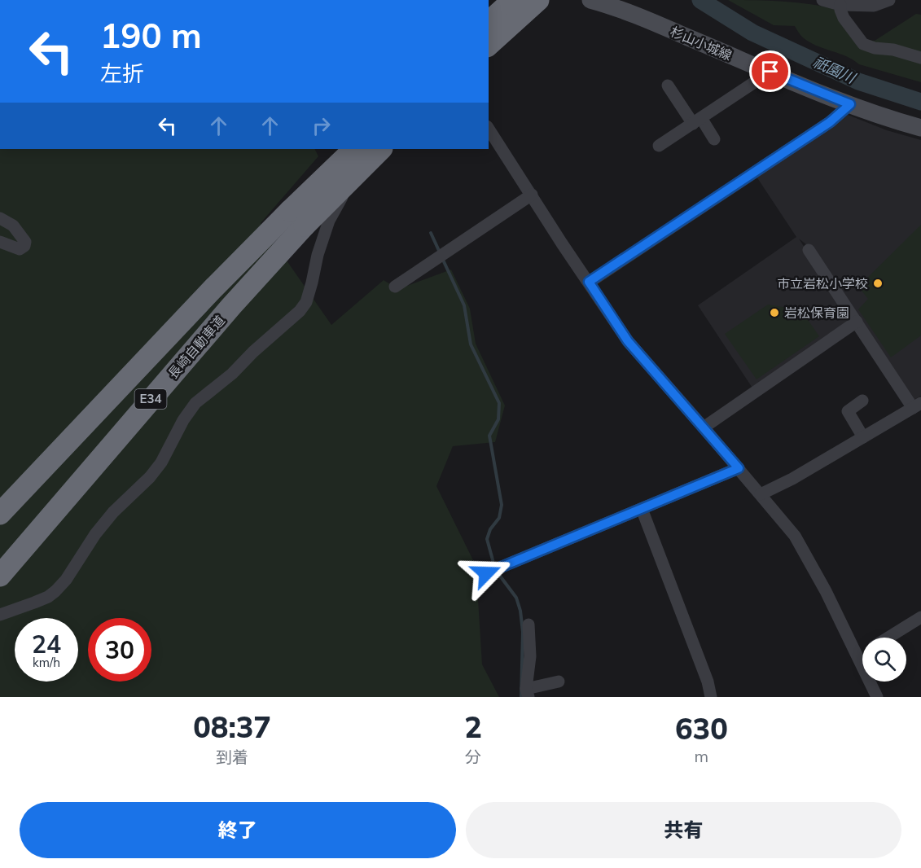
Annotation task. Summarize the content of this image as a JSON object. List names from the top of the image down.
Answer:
{
  "streets": {
    "highway": ["長崎自動車道", "E34"],
    "main road": ["杉山小城線"]
  },
  "water": ["祇園川"],
  "places": ["市立岩松小学校", "岩松保育園"],
  "page": {
    "turn": ["190 m", "左折"],
    "speed": "24 km/h",
    "limit": "30",
    "eta": [
      "08:37",
      "到着",
      "2",
      "分",
      "630",
      "m"
    ],
    "buttons": ["終了", "共有"]
  }
}
